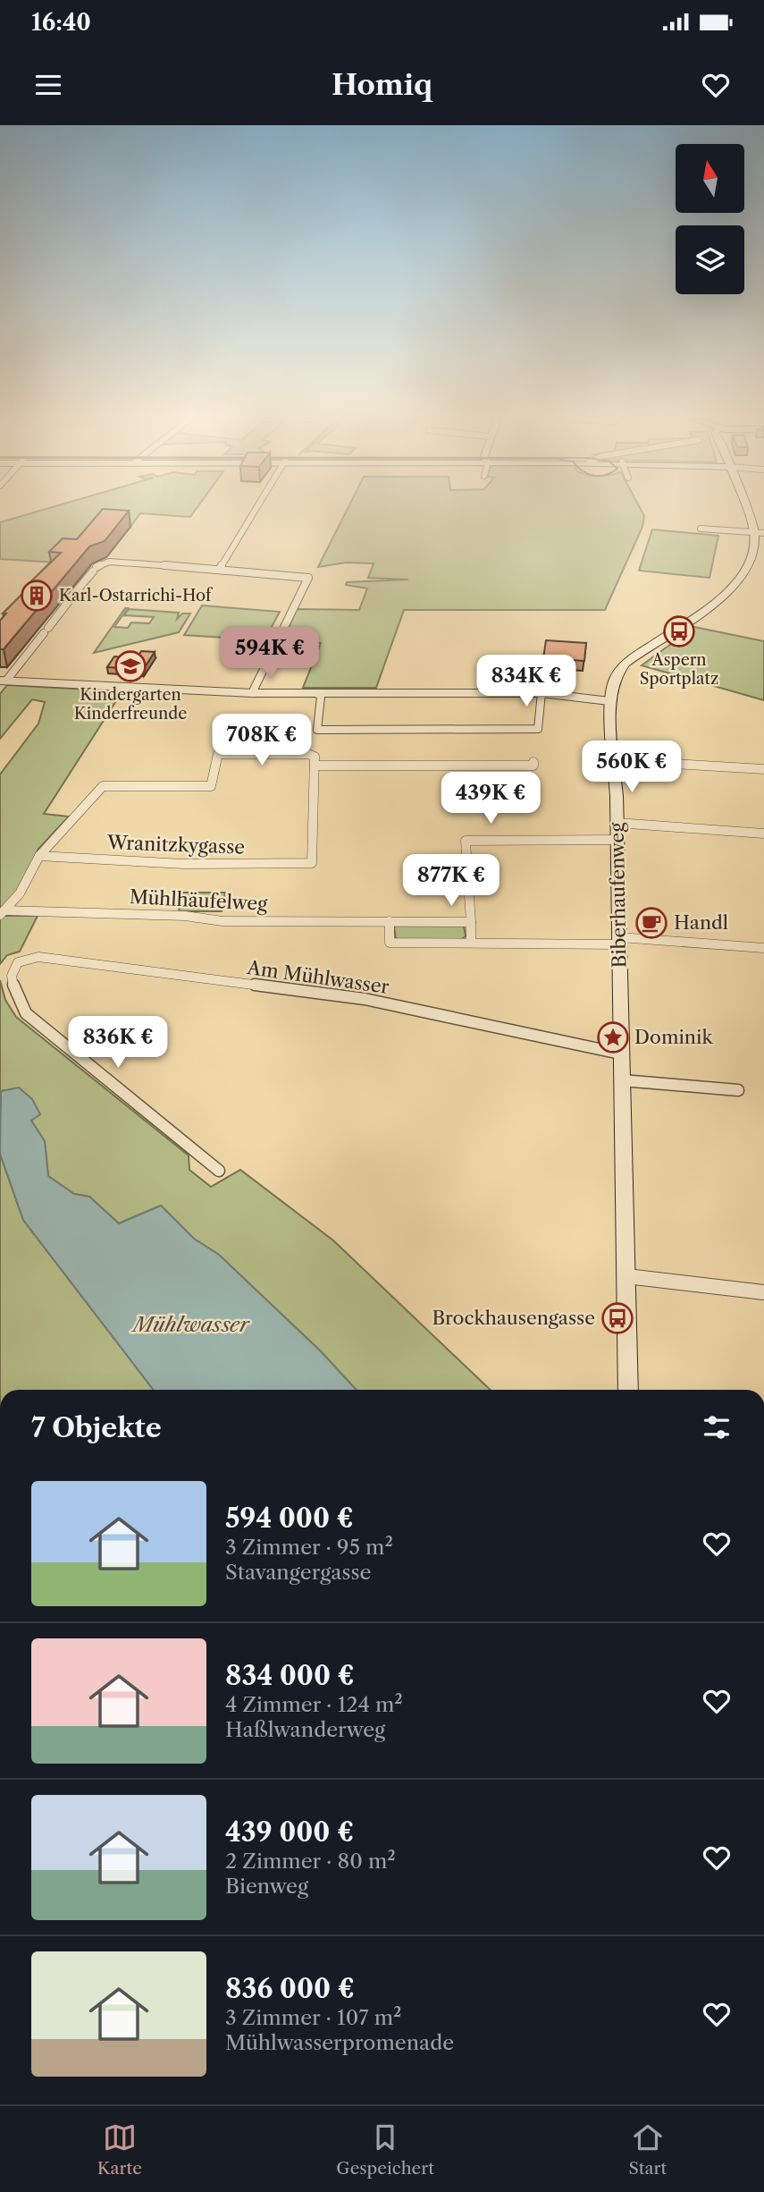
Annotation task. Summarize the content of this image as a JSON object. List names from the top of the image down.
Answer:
{
  "streets": {
    "main road": ["Biberhaufenweg"],
    "street": ["Wranitzkygasse", "Mühlhäufelweg", "Am Mühlwasser"]
  },
  "crossings": [
    ["Biberhaufenweg", "Am Mühlwasser"]
  ],
  "water": ["Mühlwasser"],
  "places": {
    "building": ["Karl-Ostarrichi-Hof"],
    "bus stop": ["Aspern Sportplatz", "Brockhausengasse"],
    "school or university": ["Kindergarten Kinderfreunde"],
    "cafe": ["Handl"],
    "place": ["Dominik"]
  },
  "north": "top",
  "page": {
    "status": "16:40",
    "header": "Homiq",
    "price": [
      "594K €",
      "834K €",
      "708K €",
      "560K €",
      "439K €",
      "877K €",
      "836K €"
    ],
    "heading": "7 Objekte",
    "list": [
      {
        "name": "594 000 €",
        "note": "3 Zimmer · 95 m² · Stavangergasse"
      },
      {
        "name": "834 000 €",
        "note": "4 Zimmer · 124 m² · Haßlwanderweg"
      },
      {
        "name": "439 000 €",
        "note": "2 Zimmer · 80 m² · Bienweg"
      },
      {
        "name": "836 000 €",
        "note": "3 Zimmer · 107 m² · Mühlwasserpromenade"
      }
    ],
    "tabs": ["Karte", "Gespeichert", "Start"]
  }
}
